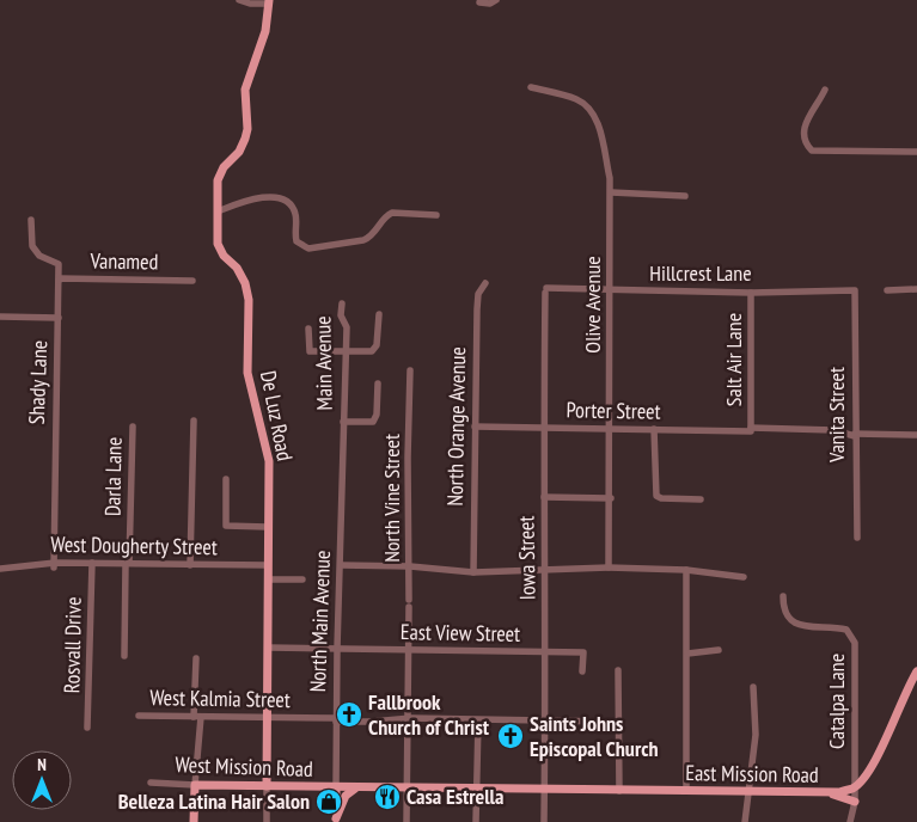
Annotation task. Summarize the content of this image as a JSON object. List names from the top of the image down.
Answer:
{
  "streets": {
    "main road": [
      "De Luz Road",
      "North Main Avenue",
      "West Mission Road",
      "East Mission Road"
    ],
    "street": [
      "Vanamed",
      "Hillcrest Lane",
      "Olive Avenue",
      "Salt Air Lane",
      "Main Avenue",
      "Shady Lane",
      "Porter Street",
      "Vanita Street",
      "North Orange Avenue",
      "Darla Lane",
      "North Vine Street",
      "West Dougherty Street",
      "Iowa Street",
      "East View Street",
      "Rosvall Drive",
      "West Kalmia Street",
      "Catalpa Lane"
    ]
  },
  "crossings": [
    ["Vanamed", "Shady Lane"],
    ["Hillcrest Lane", "Olive Avenue"],
    ["Hillcrest Lane", "Salt Air Lane"],
    ["Hillcrest Lane", "Vanita Street"],
    ["Hillcrest Lane", "Iowa Street"],
    ["Olive Avenue", "Porter Street"],
    ["Salt Air Lane", "Porter Street"],
    ["Main Avenue", "North Main Avenue"],
    ["Shady Lane", "West Dougherty Street"],
    ["Porter Street", "Vanita Street"],
    ["Porter Street", "North Orange Avenue"],
    ["Porter Street", "Iowa Street"],
    ["De Luz Road", "West Dougherty Street"],
    ["De Luz Road", "East View Street"],
    ["De Luz Road", "West Kalmia Street"],
    ["De Luz Road", "West Mission Road"],
    ["Darla Lane", "West Dougherty Street"],
    ["North Vine Street", "East View Street"],
    ["North Vine Street", "West Kalmia Street"],
    ["North Vine Street", "East Mission Road"],
    ["West Dougherty Street", "Rosvall Drive"],
    ["Iowa Street", "East View Street"],
    ["Iowa Street", "West Kalmia Street"],
    ["Iowa Street", "East Mission Road"],
    ["North Main Avenue", "East View Street"],
    ["North Main Avenue", "West Kalmia Street"],
    ["North Main Avenue", "West Mission Road"],
    ["North Main Avenue", "East Mission Road"],
    ["Catalpa Lane", "East Mission Road"],
    ["West Mission Road", "East Mission Road"]
  ],
  "places": {
    "church": ["Fallbrook Church of Christ", "Saints Johns Episcopal Church"],
    "restaurant": ["Casa Estrella"],
    "shop": ["Belleza Latina Hair Salon"]
  },
  "north": "top"
}
